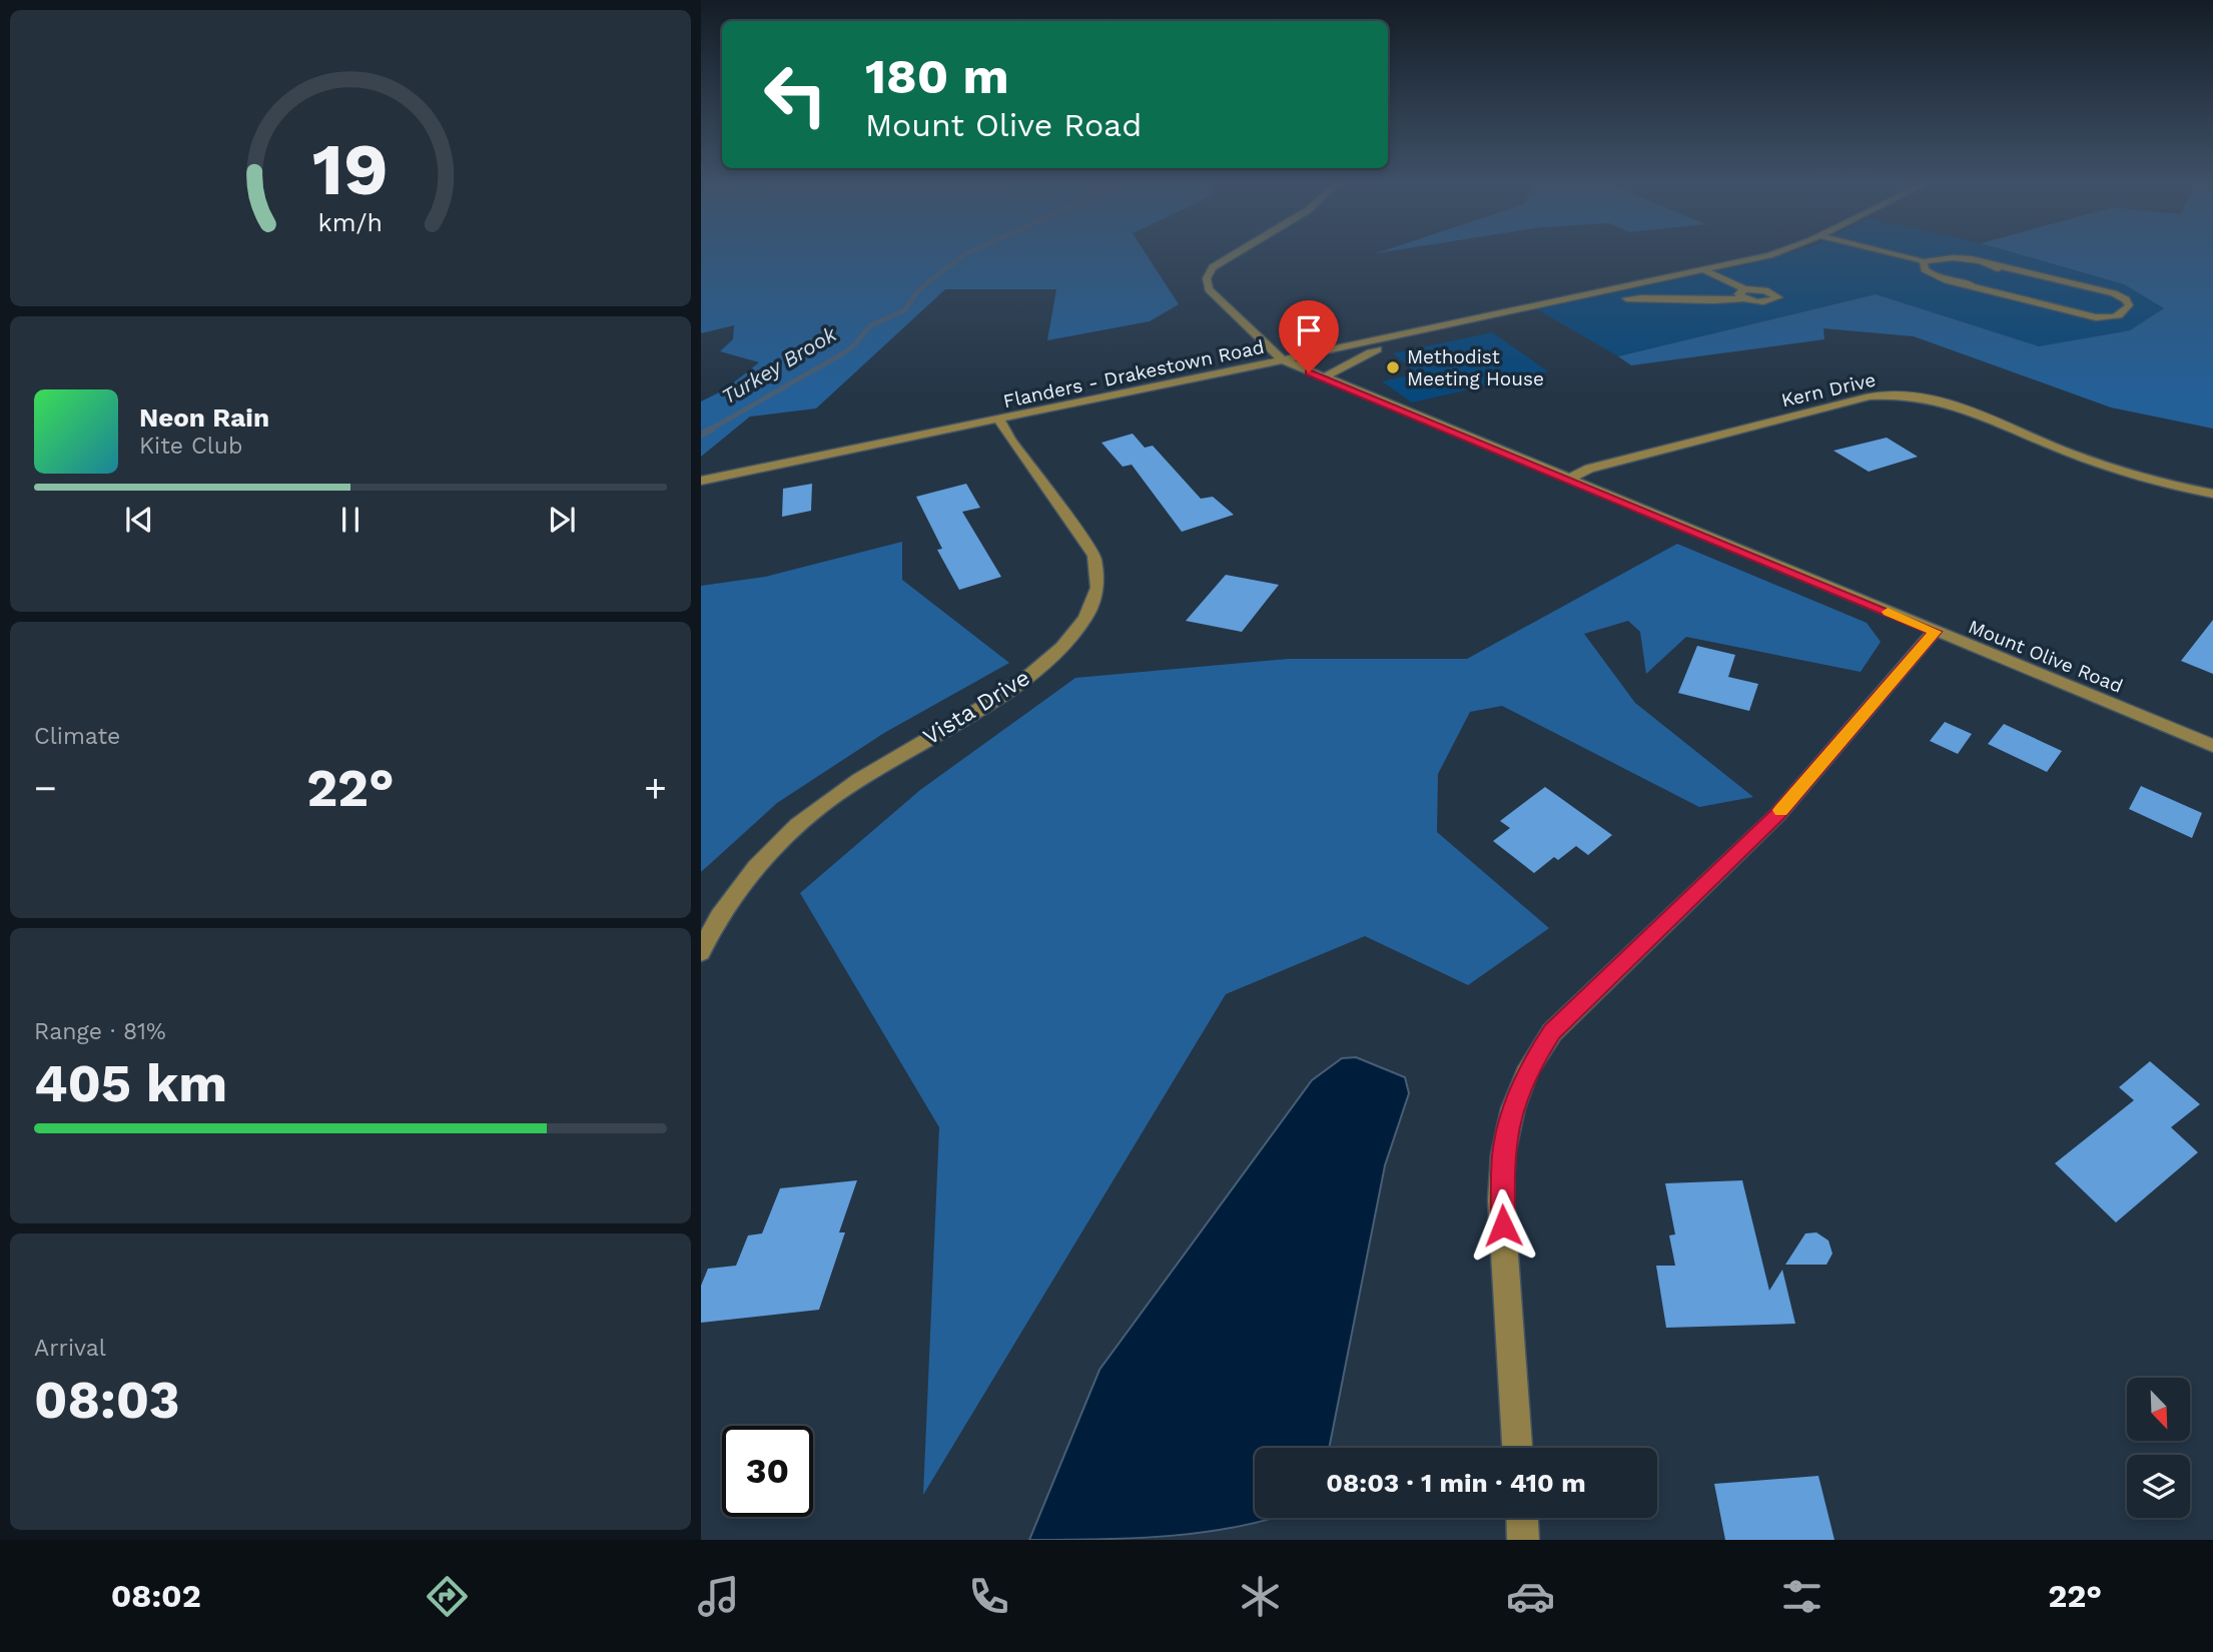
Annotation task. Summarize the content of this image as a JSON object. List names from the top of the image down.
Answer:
{
  "streets": {
    "street": [
      "Flanders - Drakestown Road",
      "Kern Drive",
      "Mount Olive Road",
      "Vista Drive"
    ]
  },
  "crossings": [
    ["Flanders - Drakestown Road", "Mount Olive Road"],
    ["Flanders - Drakestown Road", "Vista Drive"],
    ["Kern Drive", "Mount Olive Road"]
  ],
  "water": ["Turkey Brook"],
  "places": ["Methodist Meeting House"],
  "north": "bottom right",
  "page": {
    "turn": ["180 m", "Mount Olive Road"],
    "song": ["Neon Rain", "Kite Club"],
    "tile": [
      "Climate",
      ["Range · 81%", "405 km"],
      ["Arrival", "08:03"]
    ],
    "heat": ["−", "22°", "+"],
    "limit": "30",
    "trip": "08:03 · 1 min · 410 m",
    "tabs": ["08:02", "22°"],
    "gauge": ["19", "km/h"]
  }
}
